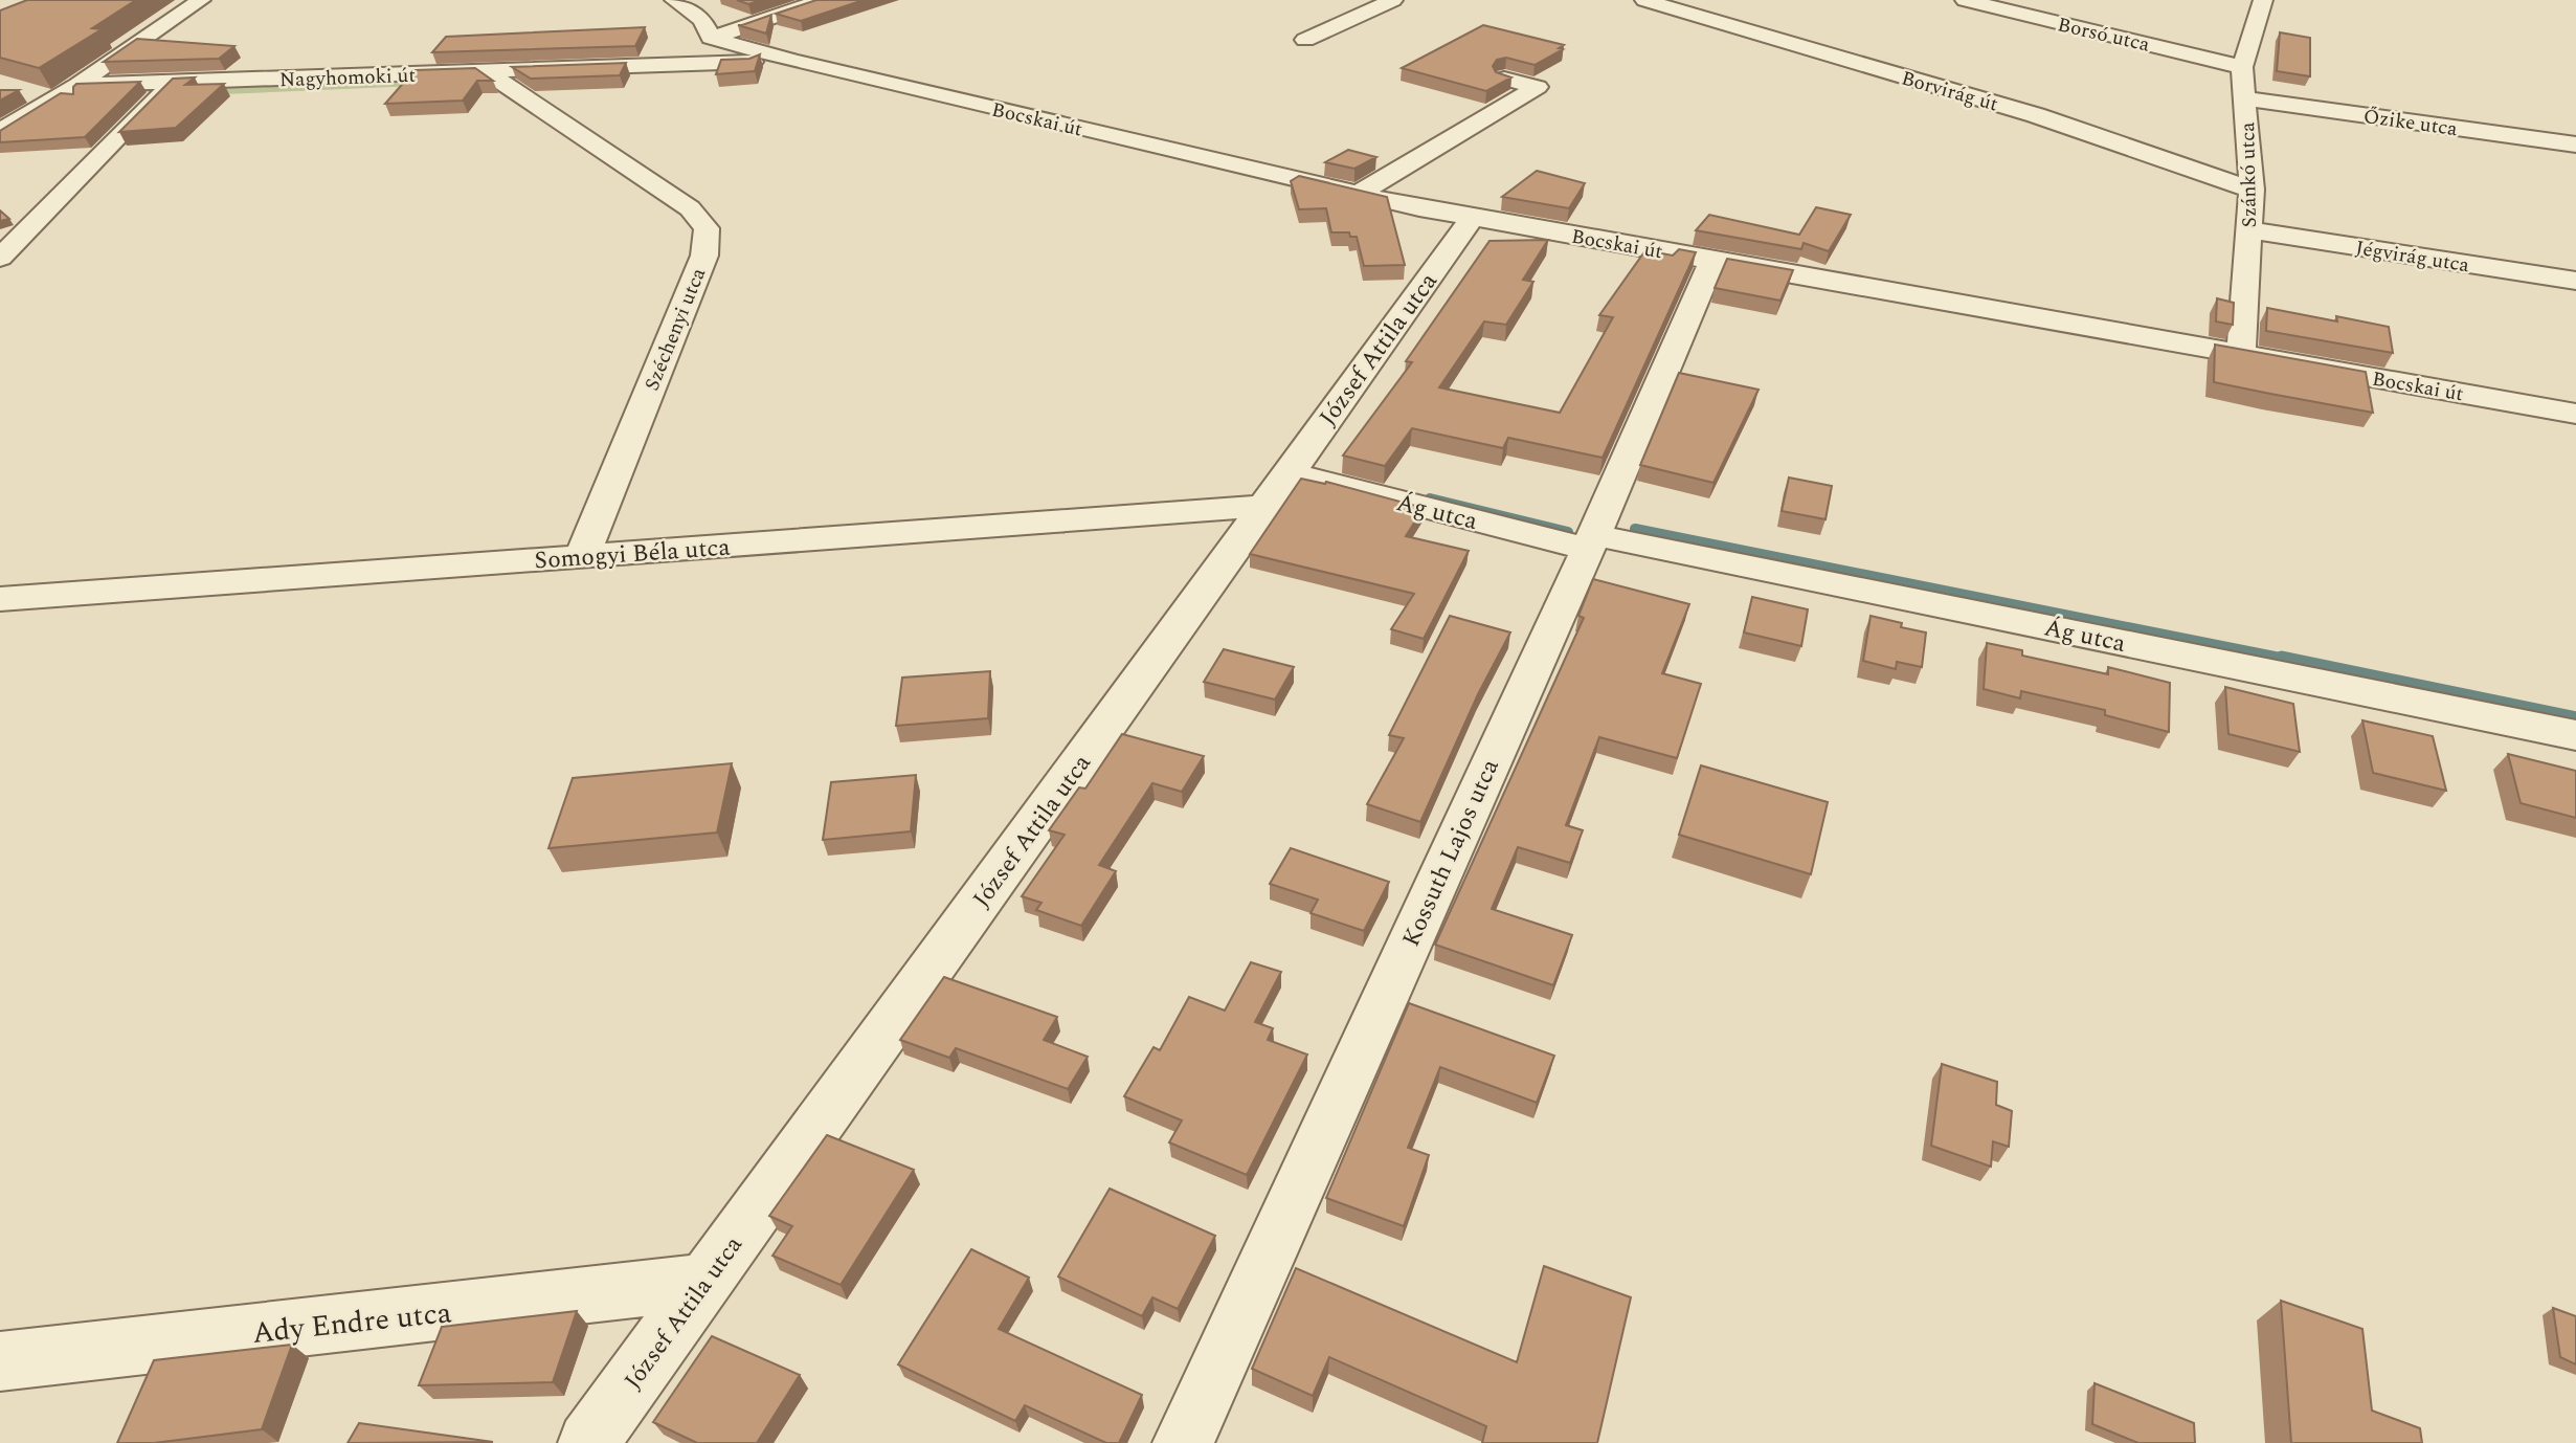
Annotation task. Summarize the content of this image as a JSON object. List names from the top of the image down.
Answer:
{
  "streets": {
    "street": [
      "Borsó utca",
      "Nagyhomoki út",
      "Borvirág út",
      "Bocskai út",
      "Őzike utca",
      "Szánkó utca",
      "Jégvirág utca",
      "Széchenyi utca",
      "József Attila utca",
      "Ág utca",
      "Somogyi Béla utca",
      "Kossuth Lajos utca",
      "Ady Endre utca"
    ]
  },
  "crossings": [
    ["Borsó utca", "Szánkó utca"],
    ["Nagyhomoki út", "Bocskai út"],
    ["Nagyhomoki út", "Széchenyi utca"],
    ["Borvirág út", "Szánkó utca"],
    ["Bocskai út", "Szánkó utca"],
    ["Bocskai út", "József Attila utca"],
    ["Bocskai út", "Kossuth Lajos utca"],
    ["Őzike utca", "Szánkó utca"],
    ["Szánkó utca", "Jégvirág utca"],
    ["Széchenyi utca", "Somogyi Béla utca"],
    ["József Attila utca", "Ág utca"],
    ["József Attila utca", "Somogyi Béla utca"],
    ["József Attila utca", "Ady Endre utca"],
    ["Ág utca", "Somogyi Béla utca"],
    ["Ág utca", "Kossuth Lajos utca"]
  ]
}
